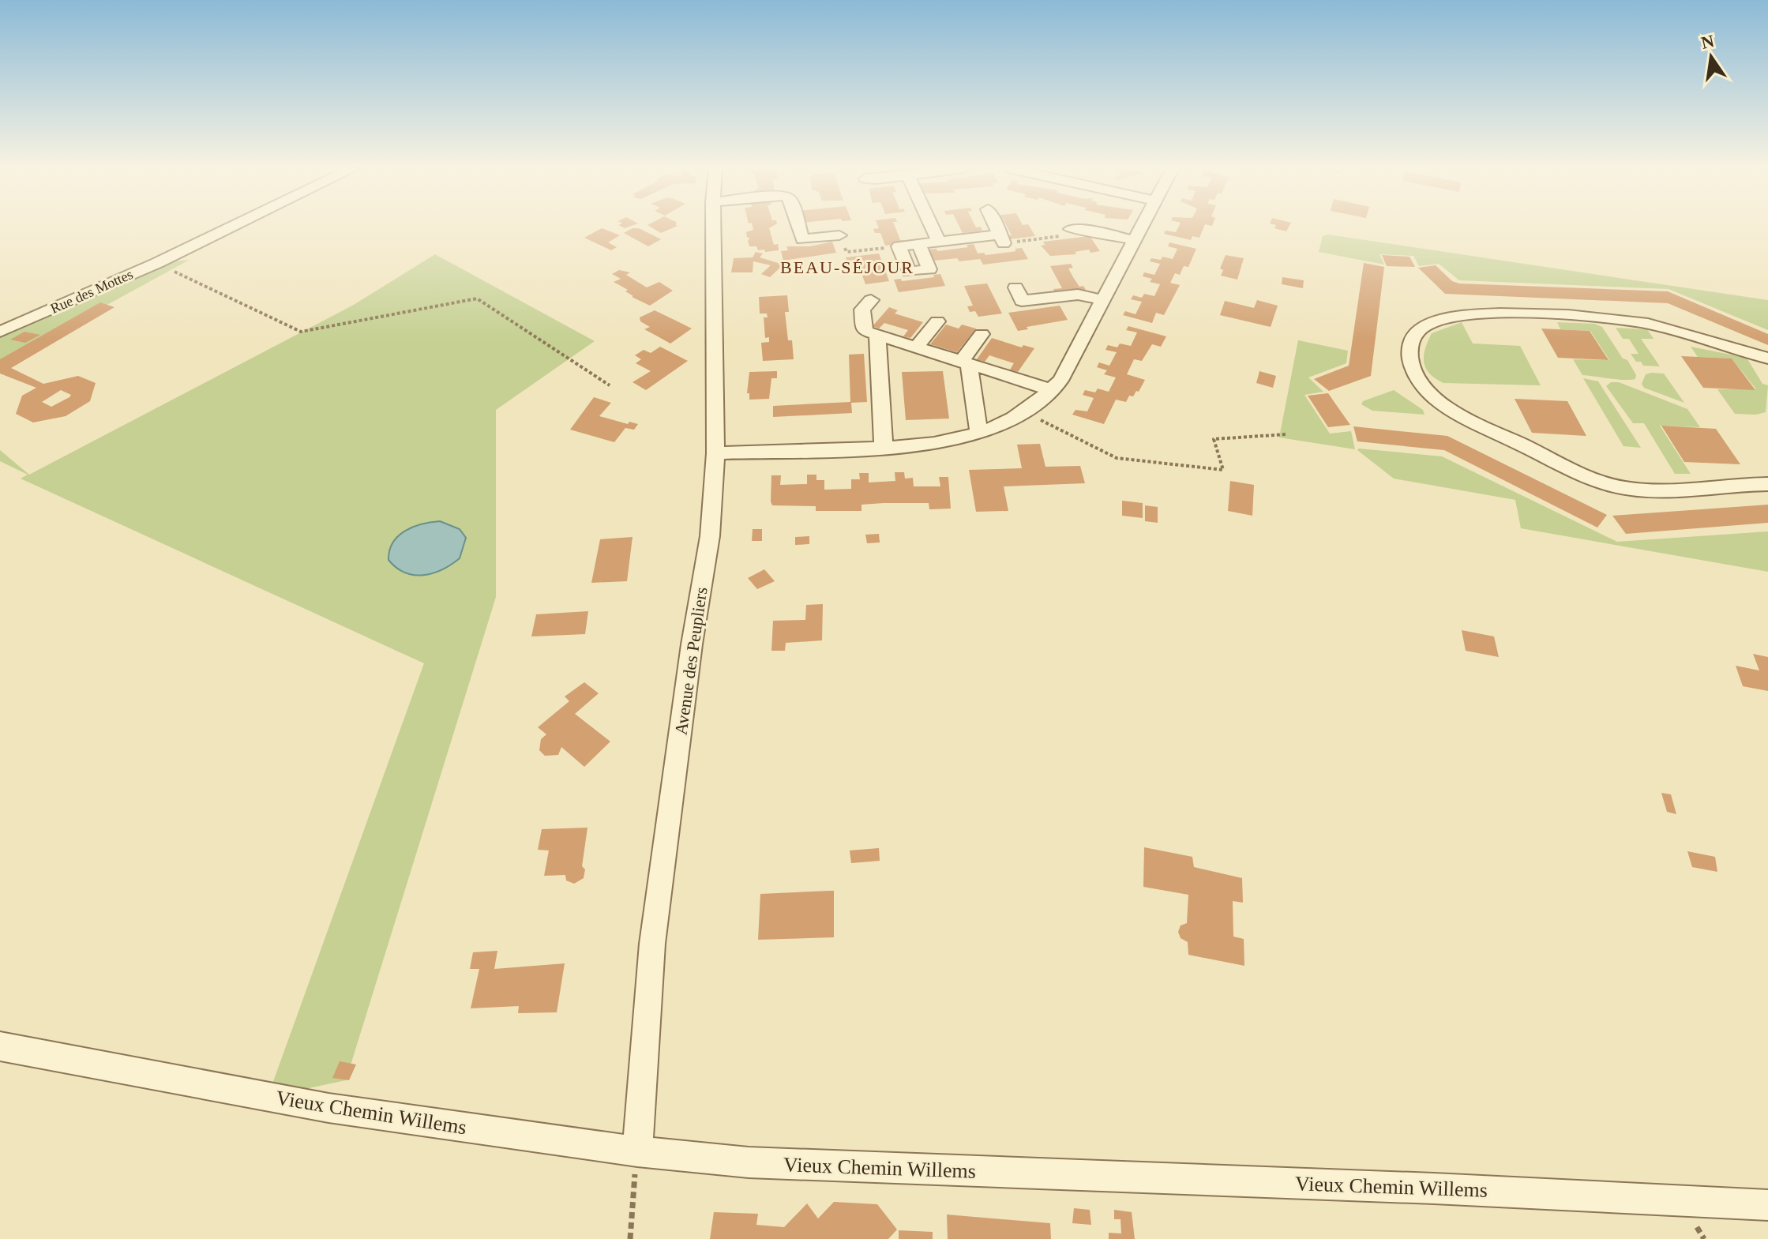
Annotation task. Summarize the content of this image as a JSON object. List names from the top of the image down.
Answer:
{
  "streets": {
    "street": ["Rue des Mottes", "Avenue des Peupliers", "Vieux Chemin Willems"]
  },
  "crossings": [
    ["Avenue des Peupliers", "Vieux Chemin Willems"]
  ],
  "districts": ["BEAU-SÉJOUR"],
  "north": "top"
}
